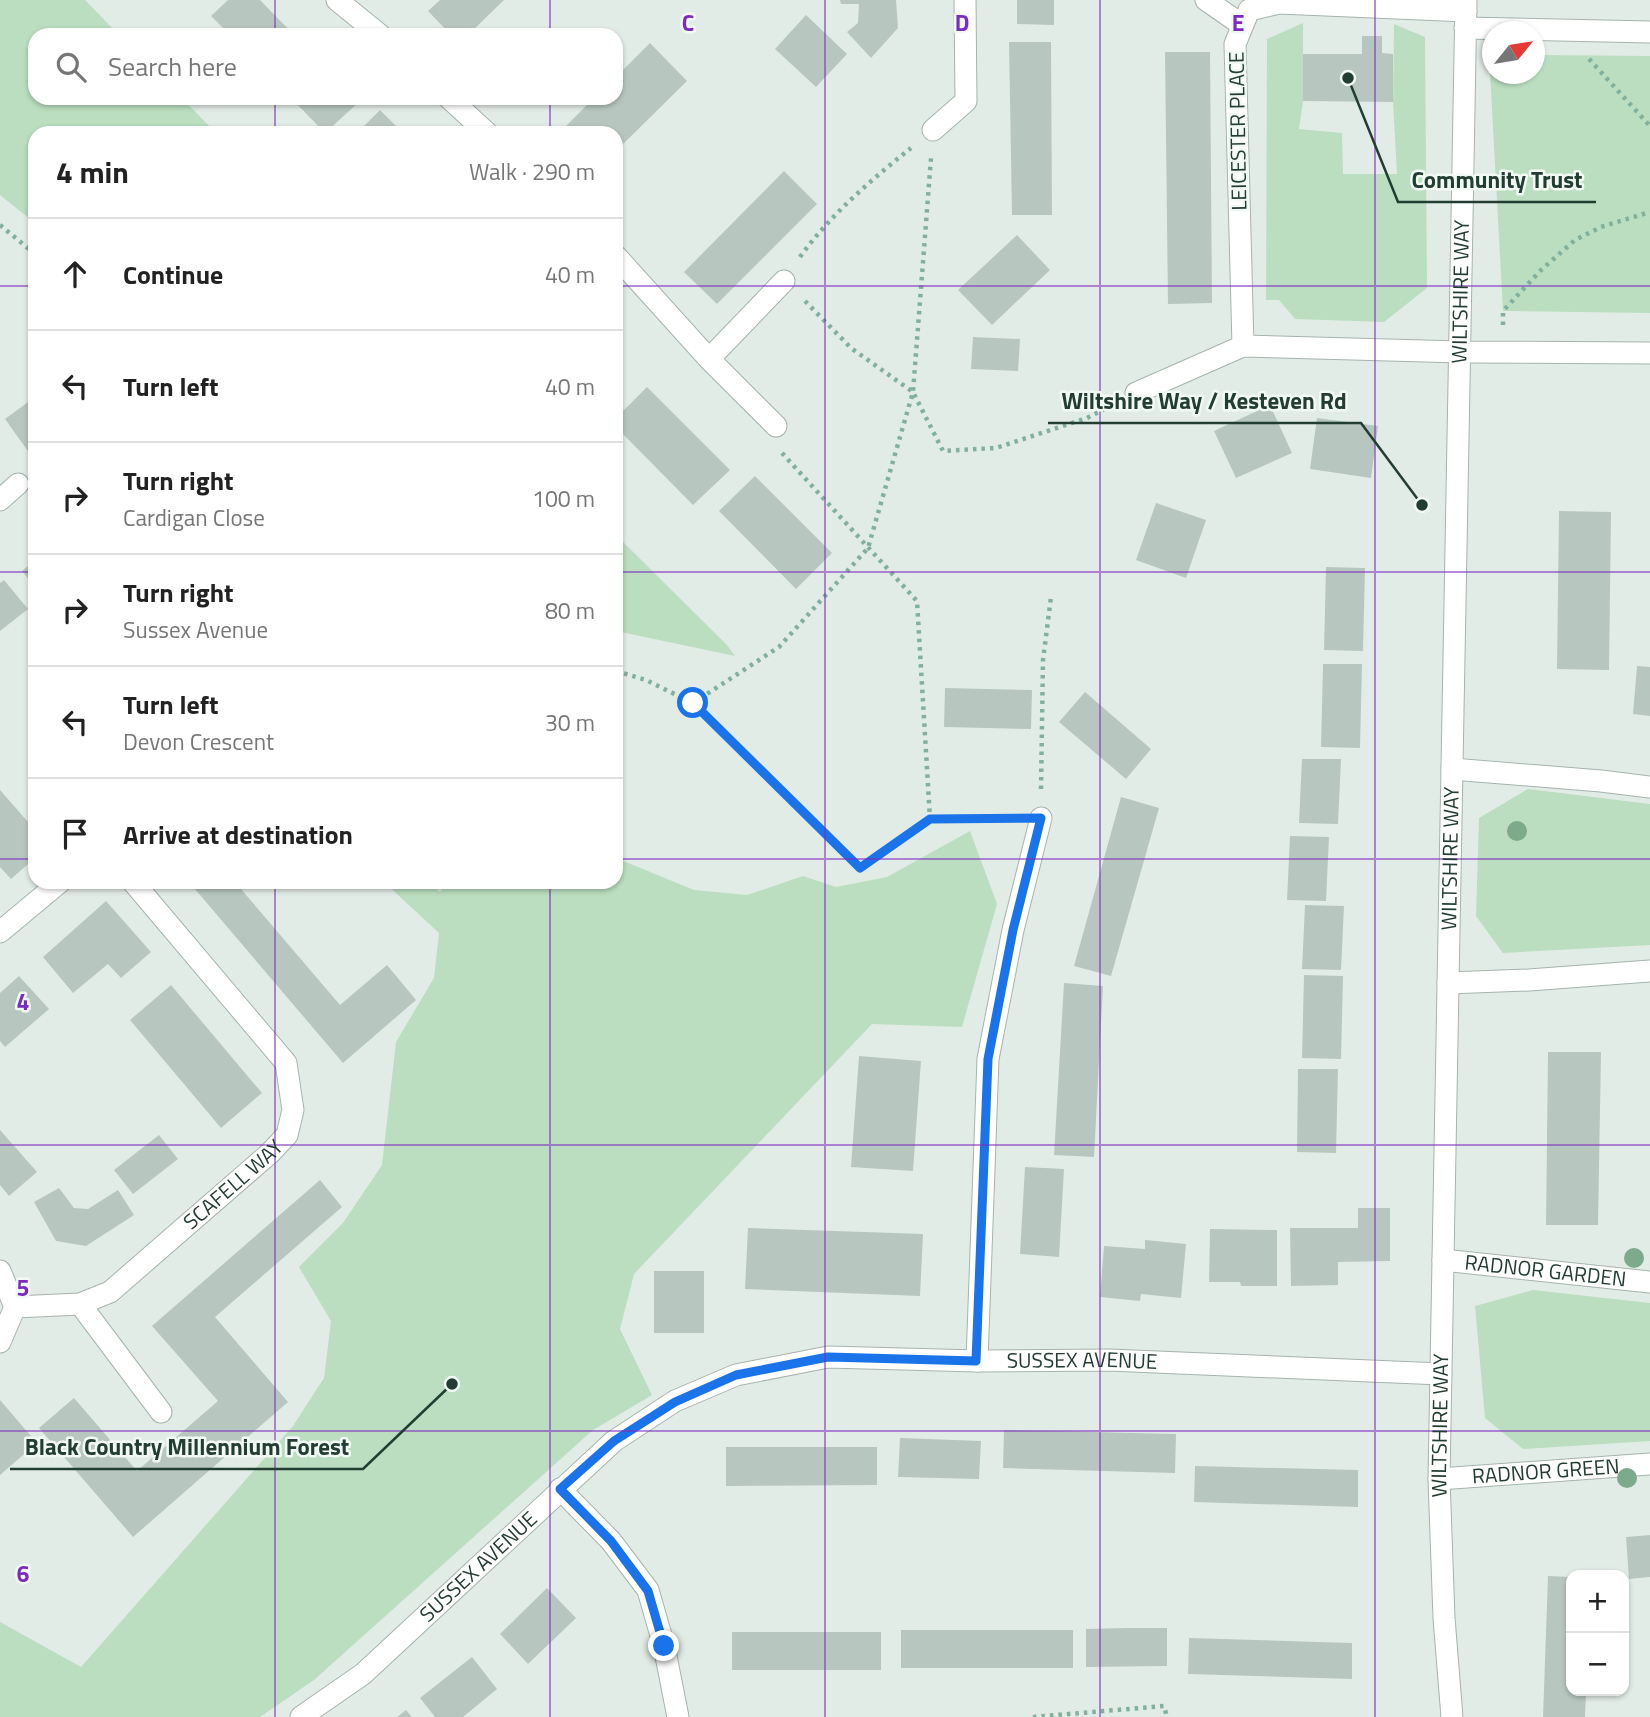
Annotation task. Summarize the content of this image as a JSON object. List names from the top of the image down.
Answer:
{
  "streets": {
    "street": [
      "LEICESTER PLACE",
      "WILTSHIRE WAY",
      "SCAFELL WAY",
      "RADNOR GARDEN",
      "SUSSEX AVENUE",
      "RADNOR GREEN"
    ]
  },
  "crossings": [
    ["LEICESTER PLACE", "WILTSHIRE WAY"],
    ["WILTSHIRE WAY", "RADNOR GARDEN"],
    ["WILTSHIRE WAY", "SUSSEX AVENUE"],
    ["WILTSHIRE WAY", "RADNOR GREEN"]
  ],
  "places": ["Community Trust", "Wiltshire Way / Kesteven Rd", "Black Country Millennium Forest"],
  "north": "top right",
  "page": {
    "search": "Search here",
    "heading": ["4 min", "Walk · 290 m"],
    "list": [
      ["Continue", "40 m"],
      ["Turn left", "40 m"],
      ["Turn right", "Cardigan Close", "100 m"],
      ["Turn right", "Sussex Avenue", "80 m"],
      ["Turn left", "Devon Crescent", "30 m"],
      "Arrive at destination"
    ],
    "map_buttons": ["+", "−"]
  },
  "grid": {
    "columns": ["C", "D", "E"],
    "rows": ["4", "5", "6"]
  }
}
